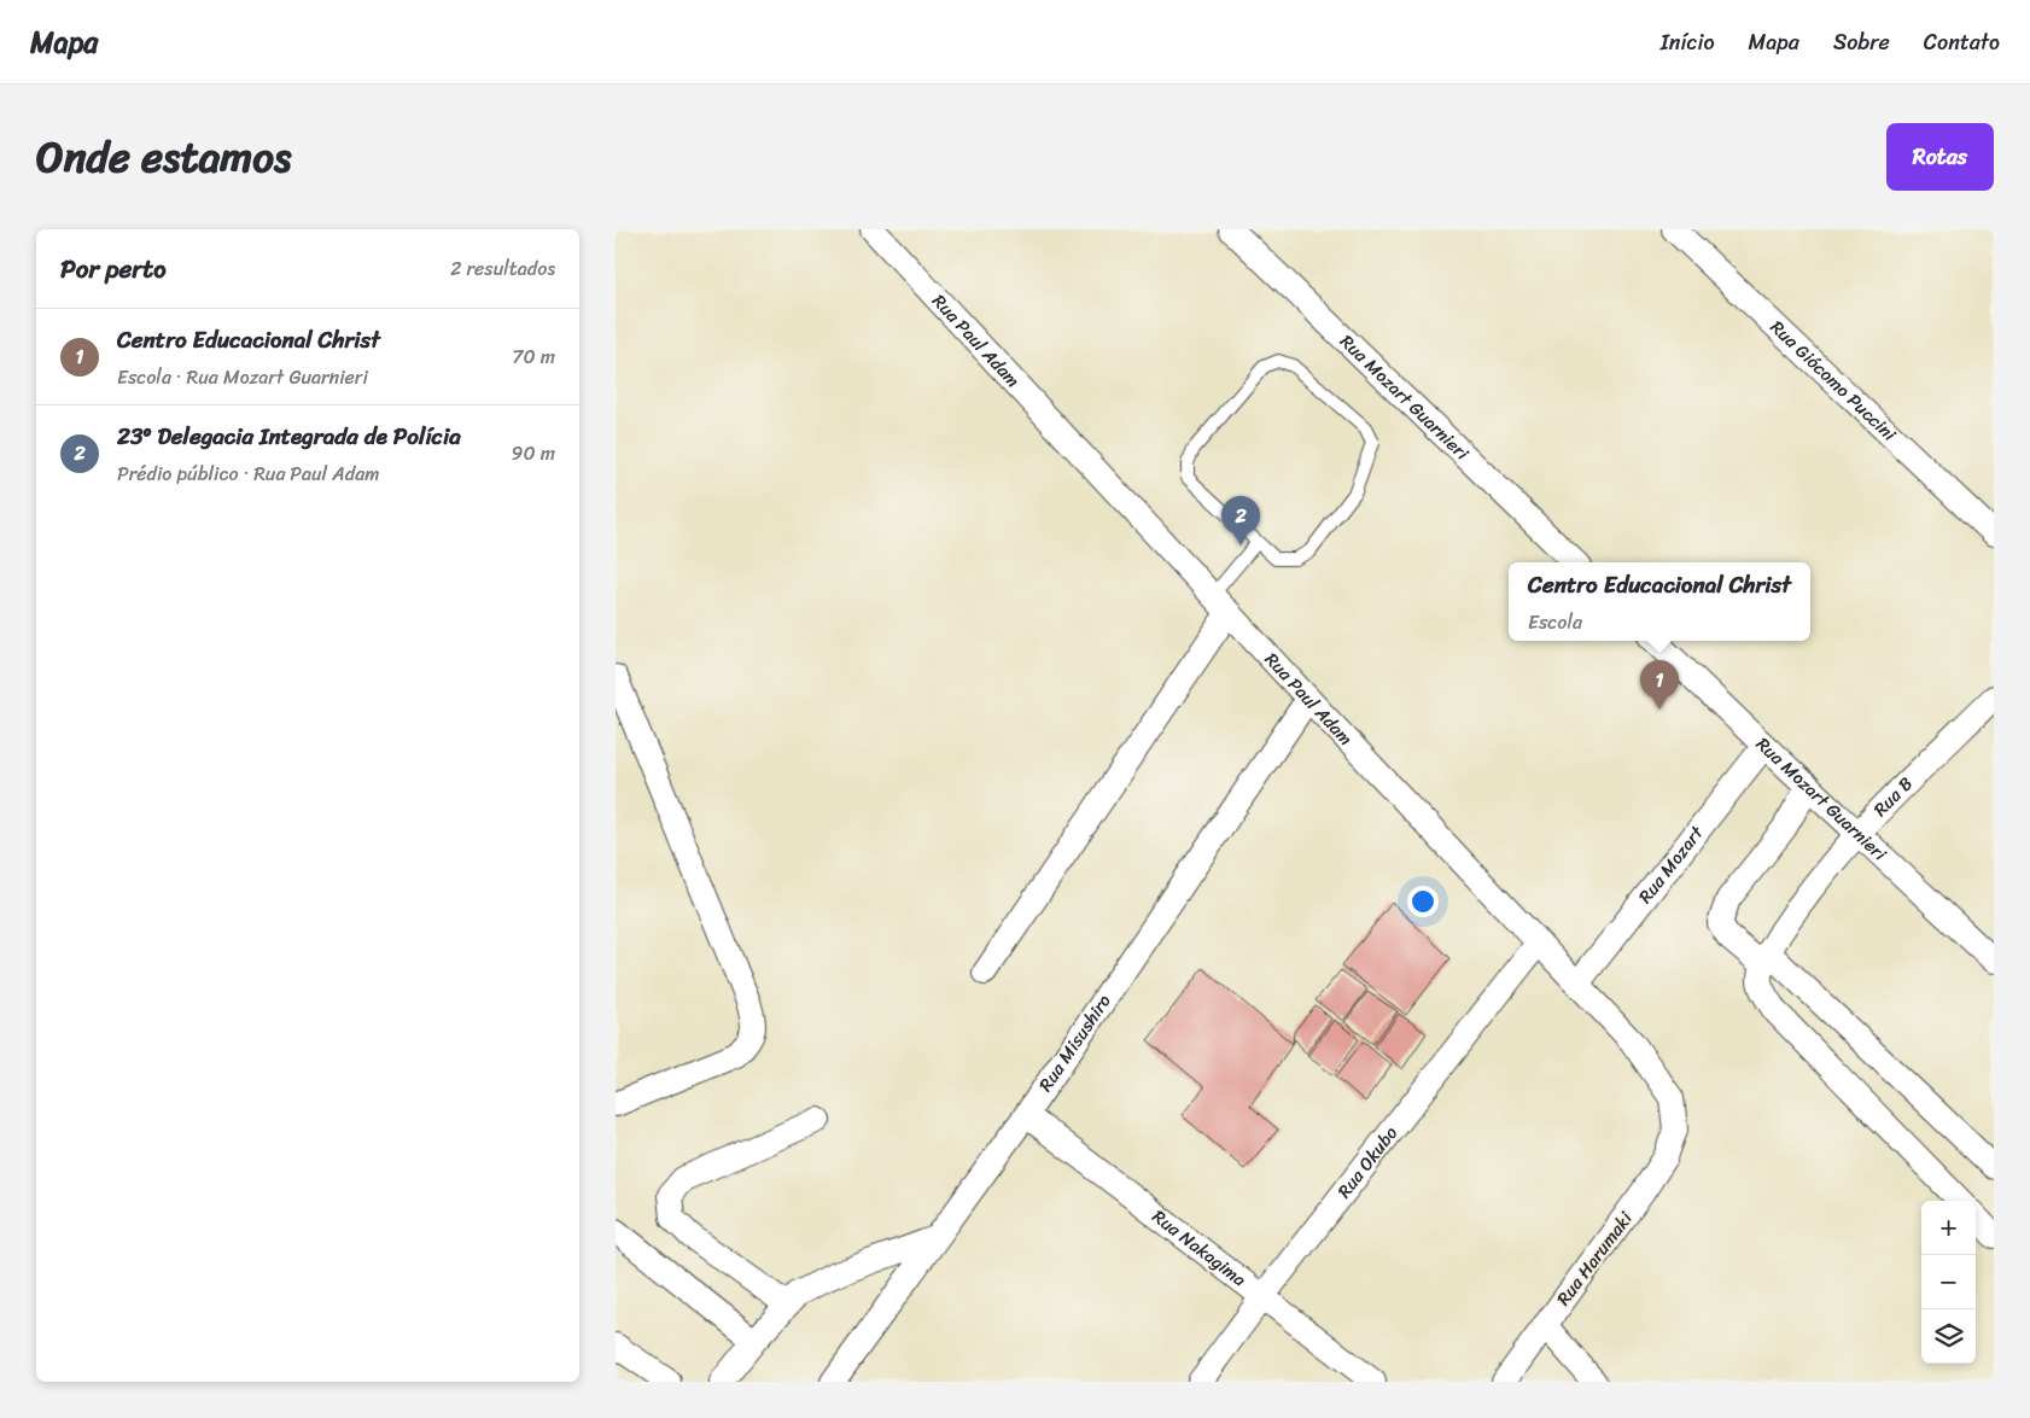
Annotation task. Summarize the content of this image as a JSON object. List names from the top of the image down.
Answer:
{
  "streets": {
    "street": [
      "Rua Paul Adam",
      "Rua Giócomo Puccini",
      "Rua Mozart Guarnieri",
      "Rua B",
      "Rua Mozart",
      "Rua Misushiro",
      "Rua Okubo",
      "Rua Nakagima",
      "Rua Harumaki"
    ]
  },
  "crossings": [
    ["Rua Paul Adam", "Rua Mozart"],
    ["Rua Paul Adam", "Rua Misushiro"],
    ["Rua Paul Adam", "Rua Okubo"],
    ["Rua Paul Adam", "Rua Harumaki"],
    ["Rua Mozart Guarnieri", "Rua B"],
    ["Rua Mozart Guarnieri", "Rua Mozart"],
    ["Rua Misushiro", "Rua Nakagima"],
    ["Rua Okubo", "Rua Nakagima"]
  ],
  "page": {
    "header": "Mapa",
    "nav": [
      "Início",
      "Mapa",
      "Sobre",
      "Contato"
    ],
    "title": "Onde estamos",
    "buttons": "Rotas",
    "heading": ["Por perto", "2 resultados"],
    "list": [
      {
        "mark": "1",
        "name": "Centro Educacional Christ",
        "note": "Escola · Rua Mozart Guarnieri",
        "value": "70 m"
      },
      {
        "mark": "2",
        "name": "23º Delegacia Integrada de Polícia",
        "note": "Prédio público · Rua Paul Adam",
        "value": "90 m"
      }
    ],
    "pins": ["2", "1"],
    "popup": ["Centro Educacional Christ", "Escola"],
    "map_buttons": ["+", "−"]
  }
}
